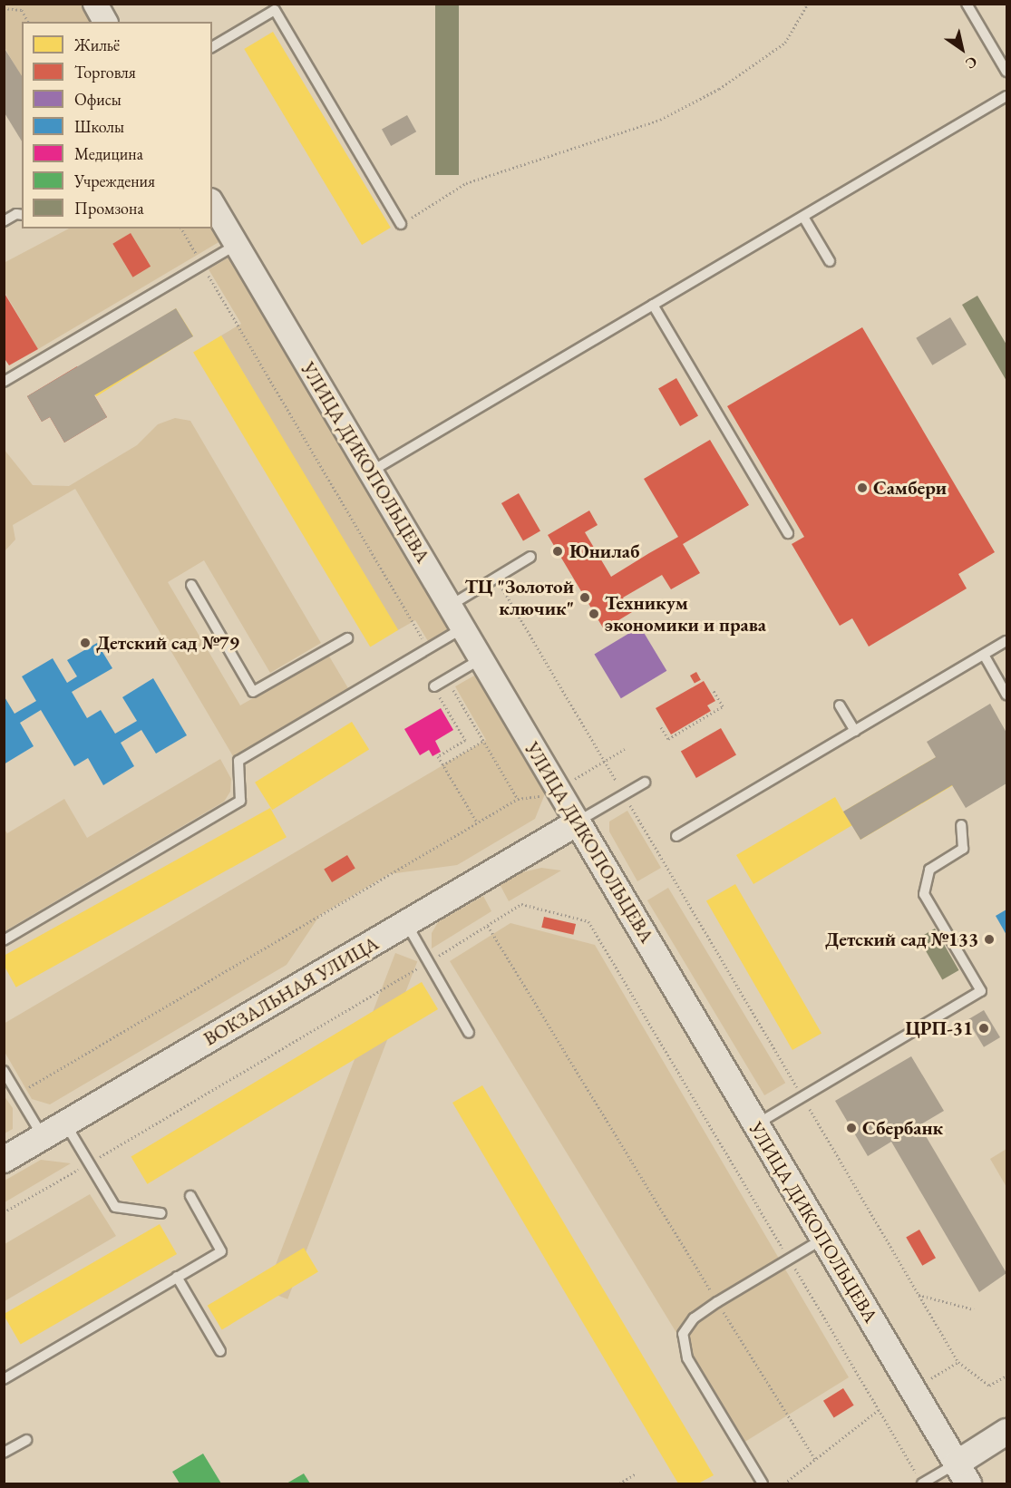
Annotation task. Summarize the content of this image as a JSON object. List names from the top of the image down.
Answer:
{
  "streets": {
    "main road": ["УЛИЦА ДИКОПОЛЬЦЕВА", "ВОКЗАЛЬНАЯ УЛИЦА"]
  },
  "crossings": [
    ["УЛИЦА ДИКОПОЛЬЦЕВА", "ВОКЗАЛЬНАЯ УЛИЦА"]
  ],
  "places": [
    "Самбери",
    "Юнилаб",
    "ТЦ \"Золотой ключик\"",
    "Техникум экономики и права",
    "Детский сад №79",
    "Детский сад №133",
    "ЦРП-31",
    "Сбербанк"
  ],
  "legend": [
    "Жильё",
    "Торговля",
    "Офисы",
    "Школы",
    "Медицина",
    "Учреждения",
    "Промзона"
  ],
  "north": "bottom right"
}
